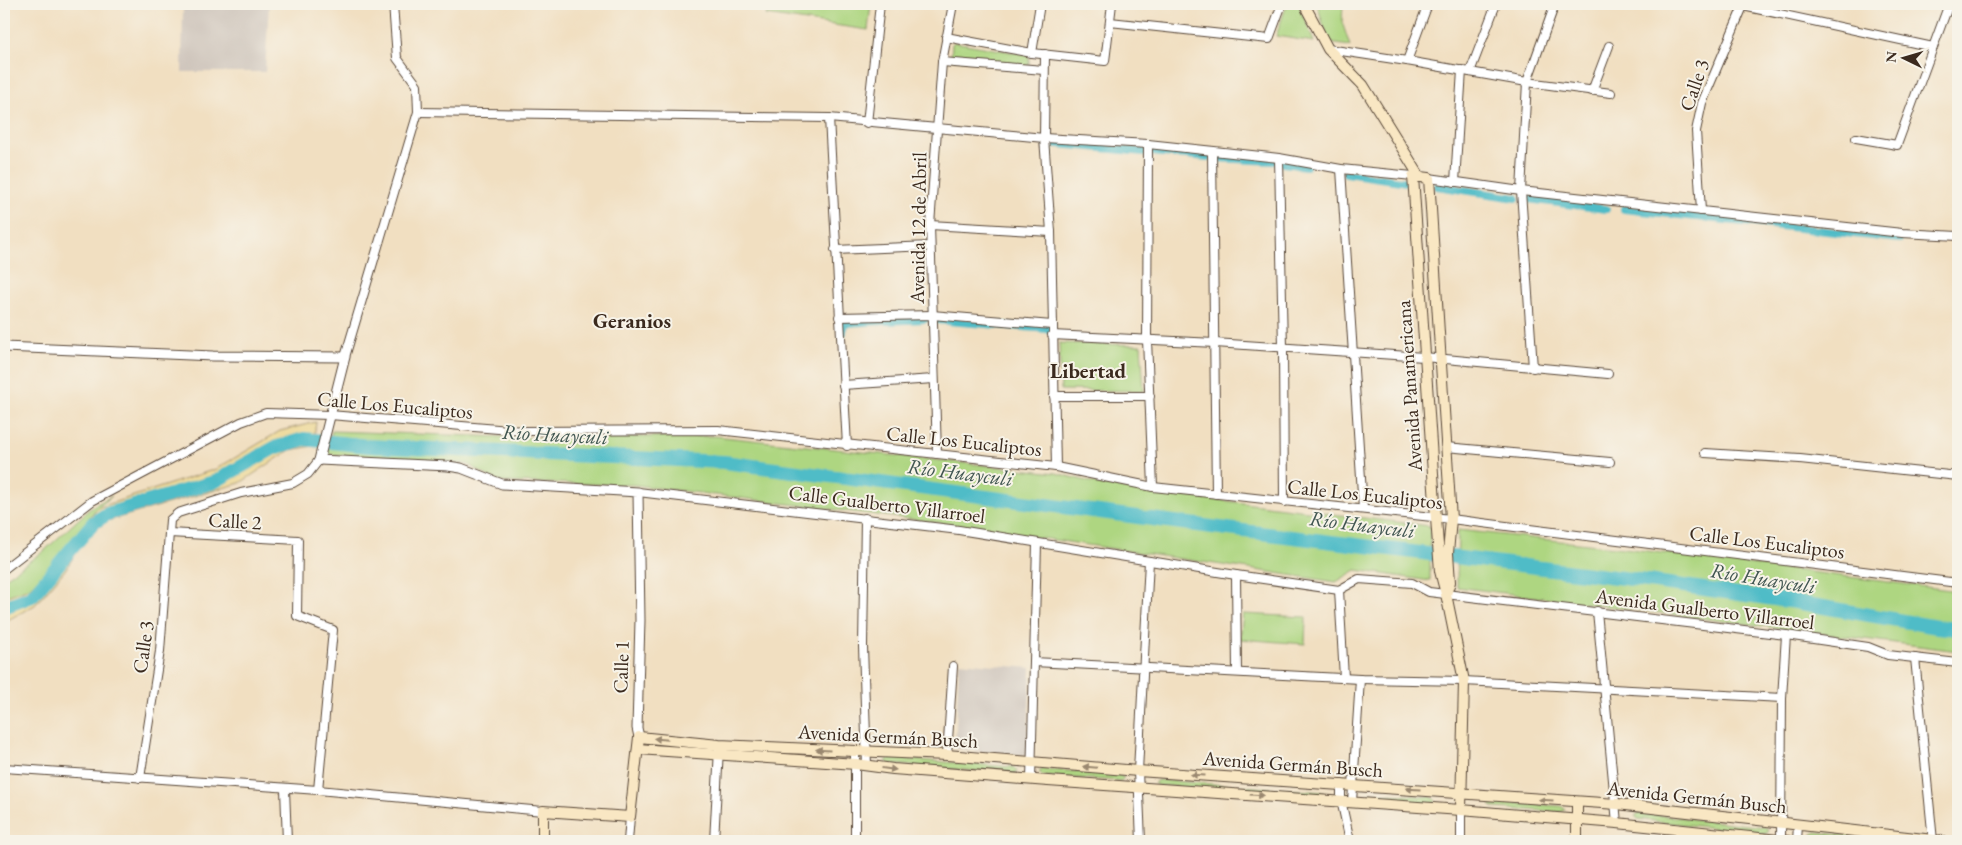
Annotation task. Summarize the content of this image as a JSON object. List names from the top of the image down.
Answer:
{
  "streets": {
    "main road": ["Avenida Panamericana", "Calle 1", "Avenida Germán Busch"],
    "street": [
      "Calle 3",
      "Avenida 12 de Abril",
      "Calle Los Eucaliptos",
      "Calle Gualberto Villarroel",
      "Calle 2",
      "Avenida Gualberto Villarroel"
    ]
  },
  "crossings": [
    ["Calle 3", "Calle Gualberto Villarroel"],
    ["Calle 3", "Calle 2"],
    ["Avenida 12 de Abril", "Calle Los Eucaliptos"],
    ["Avenida Panamericana", "Calle Los Eucaliptos"],
    ["Avenida Panamericana", "Avenida Gualberto Villarroel"],
    ["Avenida Panamericana", "Avenida Germán Busch"],
    ["Calle Gualberto Villarroel", "Calle 1"],
    ["Calle 1", "Avenida Germán Busch"]
  ],
  "districts": ["Geranios", "Libertad"],
  "water": ["Río Huayculi"],
  "north": "left"
}
